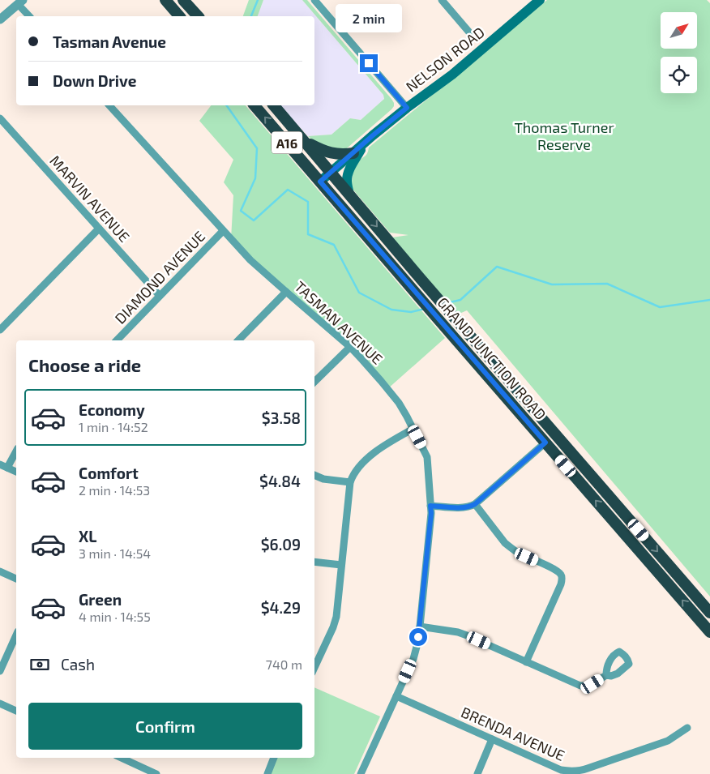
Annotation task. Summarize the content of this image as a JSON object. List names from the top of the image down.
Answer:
{
  "streets": {
    "highway": ["A16", "GRAND JUNCTION ROAD"],
    "main road": ["NELSON ROAD"],
    "street": [
      "MARVIN AVENUE",
      "DIAMOND AVENUE",
      "TASMAN AVENUE",
      "BRENDA AVENUE"
    ]
  },
  "crossings": [
    ["NELSON ROAD", "GRAND JUNCTION ROAD"],
    ["MARVIN AVENUE", "DIAMOND AVENUE"],
    ["DIAMOND AVENUE", "TASMAN AVENUE"],
    ["TASMAN AVENUE", "BRENDA AVENUE"]
  ],
  "parks": ["Thomas Turner Reserve"],
  "north": "top right",
  "page": {
    "bubble": "2 min",
    "banner": ["Tasman Avenue", "Down Drive"],
    "heading": "Choose a ride",
    "list": [
      {
        "name": "Economy",
        "note": "1 min · 14:52",
        "value": "$3.58"
      },
      {
        "name": "Comfort",
        "note": "2 min · 14:53",
        "value": "$4.84"
      },
      {
        "name": "XL",
        "note": "3 min · 14:54",
        "value": "$6.09"
      },
      {
        "name": "Green",
        "note": "4 min · 14:55",
        "value": "$4.29"
      }
    ],
    "pay": ["Cash", "740 m"],
    "buttons": "Confirm"
  }
}
